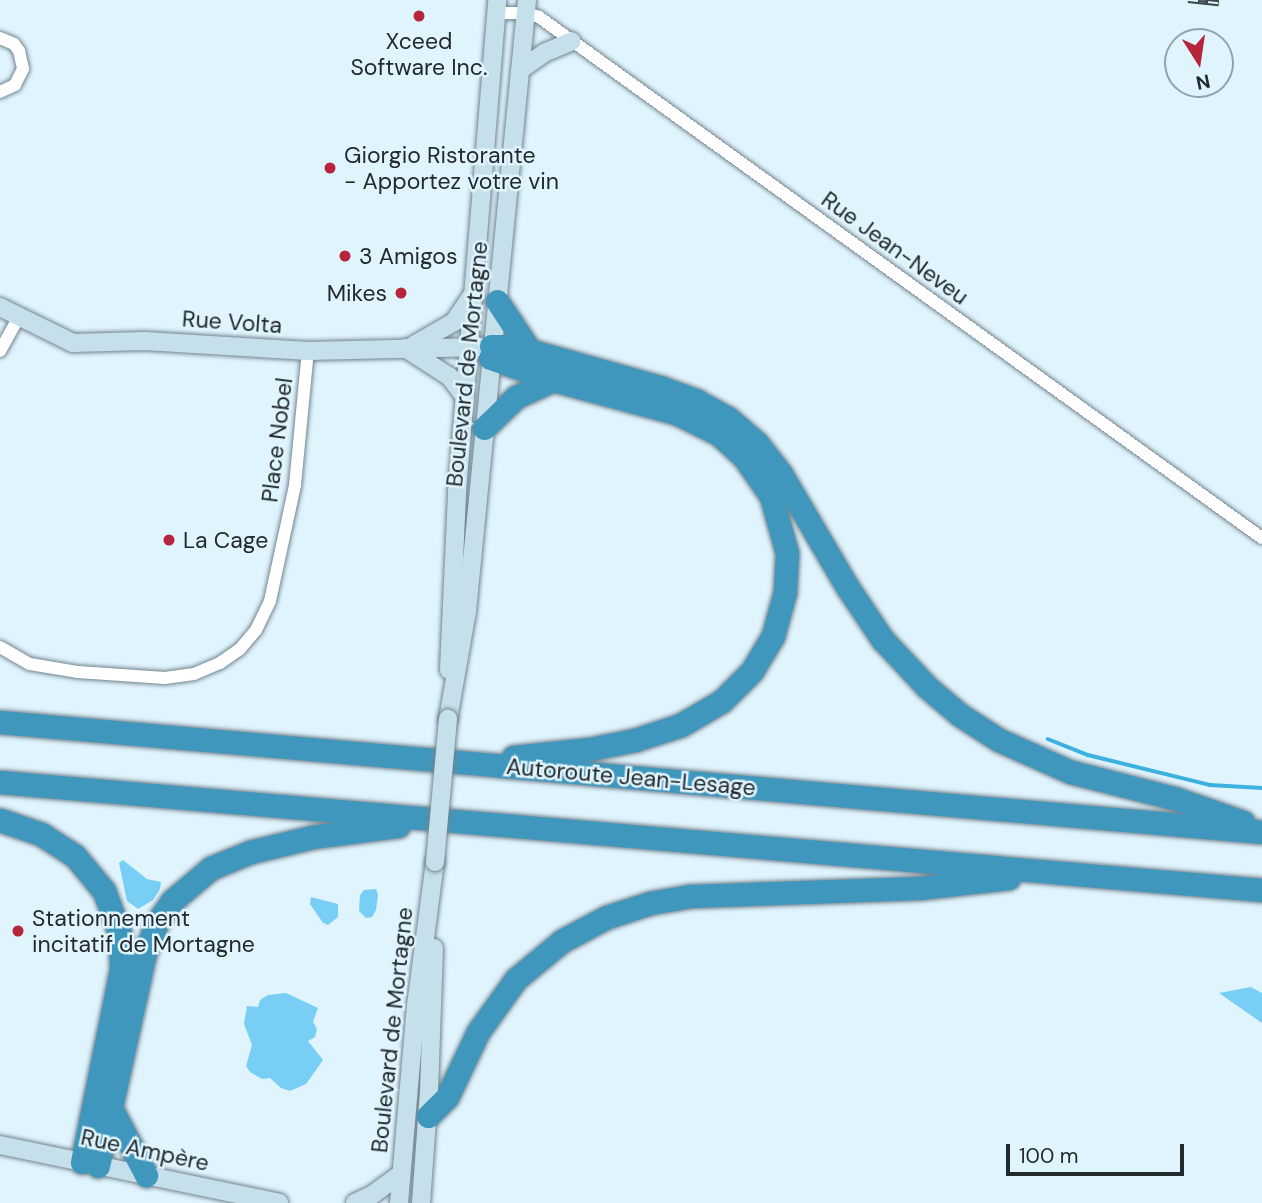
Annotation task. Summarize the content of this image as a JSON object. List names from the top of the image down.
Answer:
{
  "streets": {
    "highway": ["Autoroute Jean-Lesage"],
    "main road": ["Rue Volta", "Boulevard de Mortagne", "Rue Ampère"],
    "street": ["Rue Jean-Neveu", "Place Nobel"]
  },
  "crossings": [
    ["Rue Jean-Neveu", "Boulevard de Mortagne"],
    ["Rue Volta", "Boulevard de Mortagne"],
    ["Rue Volta", "Place Nobel"]
  ],
  "places": [
    "Xceed Software Inc.",
    "Giorgio Ristorante - Apportez votre vin",
    "3 Amigos",
    "Mikes",
    "La Cage",
    "Stationnement incitatif de Mortagne"
  ],
  "scale_bar": "100 m",
  "north": "bottom"
}
